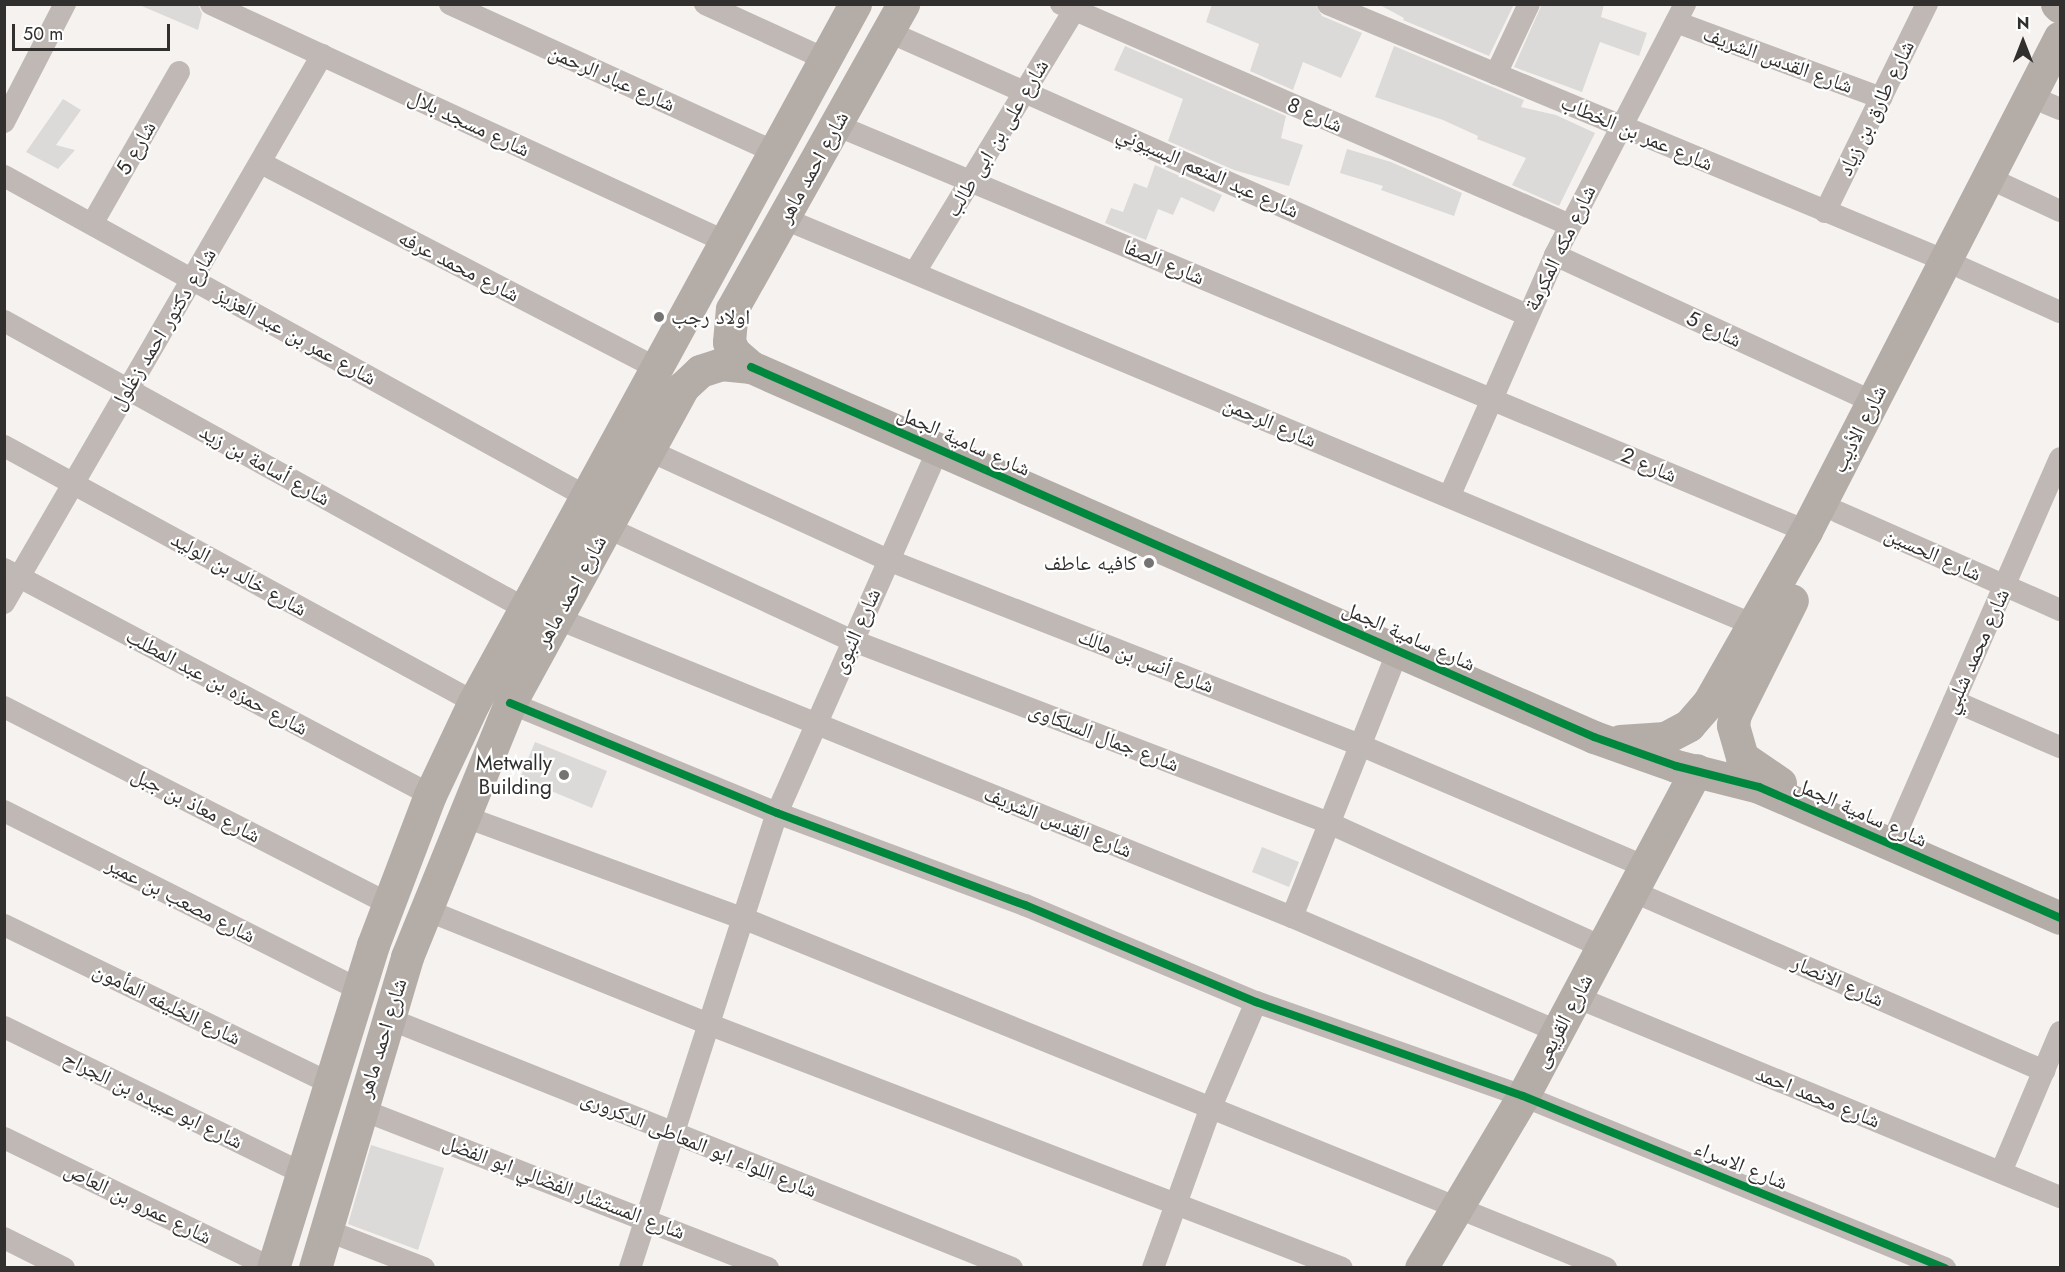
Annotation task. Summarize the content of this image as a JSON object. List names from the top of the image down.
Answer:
{
  "streets": {
    "street": [
      "شارع القدس الشريف",
      "شارع عباد الرحمن",
      "شارع طارق بن زياد",
      "شارع 8",
      "شارع مسجد بلال",
      "شارع عمر بن الخطاب",
      "شارع على بن ابى طالب",
      "شارع 5",
      "شارع احمد ماهر",
      "شارع عبد المنعم البسيوني",
      "شارع مكه المكرمة",
      "شارع الصفا",
      "شارع محمد عرفه",
      "شارع دكتور احمد زغلول",
      "شارع عمر بن عبد العزيز",
      "شارع الرحمن",
      "شارع الأديب",
      "شارع سامية الجمل",
      "شارع أسامة بن زيد",
      "شارع 2",
      "شارع الحسين",
      "شارع خالد بن الوليد",
      "شارع النبوى",
      "شارع محمد شلبي",
      "شارع أنس بن مالك",
      "شارع حمزه بن عبد المطلب",
      "شارع جمال السلكاوى",
      "شارع معاذ بن جبل",
      "شارع مصعب بن عمير",
      "شارع الانصار",
      "شارع الخليفه المأمون",
      "شارع القريعى",
      "شارع محمد احمد",
      "شارع ابو عبيده بن الجراح",
      "شارع اللواء ابو المعاطى الدكرورى",
      "شارع الاسراء",
      "شارع المستشار الفضالي ابو الفضل",
      "شارع عمرو بن العاص"
    ]
  },
  "crossings": [
    ["شارع القدس الشريف", "شارع طارق بن زياد"],
    ["شارع القدس الشريف", "شارع احمد ماهر"],
    ["شارع القدس الشريف", "شارع مكه المكرمة"],
    ["شارع القدس الشريف", "شارع أسامة بن زيد"],
    ["شارع القدس الشريف", "شارع النبوى"],
    ["شارع القدس الشريف", "شارع القريعى"],
    ["شارع عباد الرحمن", "شارع احمد ماهر"],
    ["شارع طارق بن زياد", "شارع عمر بن الخطاب"],
    ["شارع 8", "شارع على بن ابى طالب"],
    ["شارع 8", "شارع مكه المكرمة"],
    ["شارع مسجد بلال", "شارع احمد ماهر"],
    ["شارع مسجد بلال", "شارع دكتور احمد زغلول"],
    ["شارع عمر بن الخطاب", "شارع مكه المكرمة"],
    ["شارع عمر بن الخطاب", "شارع الأديب"],
    ["شارع على بن ابى طالب", "شارع عبد المنعم البسيوني"],
    ["شارع على بن ابى طالب", "شارع الصفا"],
    ["شارع على بن ابى طالب", "شارع الرحمن"],
    ["شارع 5", "شارع مكه المكرمة"],
    ["شارع 5", "شارع عمر بن عبد العزيز"],
    ["شارع 5", "شارع الأديب"],
    ["شارع احمد ماهر", "شارع عبد المنعم البسيوني"],
    ["شارع احمد ماهر", "شارع الصفا"],
    ["شارع احمد ماهر", "شارع محمد عرفه"],
    ["شارع احمد ماهر", "شارع عمر بن عبد العزيز"],
    ["شارع احمد ماهر", "شارع الرحمن"],
    ["شارع احمد ماهر", "شارع سامية الجمل"],
    ["شارع احمد ماهر", "شارع أسامة بن زيد"],
    ["شارع احمد ماهر", "شارع خالد بن الوليد"],
    ["شارع احمد ماهر", "شارع أنس بن مالك"],
    ["شارع احمد ماهر", "شارع حمزه بن عبد المطلب"],
    ["شارع احمد ماهر", "شارع جمال السلكاوى"],
    ["شارع احمد ماهر", "شارع معاذ بن جبل"],
    ["شارع احمد ماهر", "شارع مصعب بن عمير"],
    ["شارع احمد ماهر", "شارع الخليفه المأمون"],
    ["شارع احمد ماهر", "شارع ابو عبيده بن الجراح"],
    ["شارع احمد ماهر", "شارع اللواء ابو المعاطى الدكرورى"],
    ["شارع احمد ماهر", "شارع الاسراء"],
    ["شارع احمد ماهر", "شارع المستشار الفضالي ابو الفضل"],
    ["شارع احمد ماهر", "شارع عمرو بن العاص"],
    ["شارع عبد المنعم البسيوني", "شارع مكه المكرمة"],
    ["شارع مكه المكرمة", "شارع الصفا"],
    ["شارع مكه المكرمة", "شارع الرحمن"],
    ["شارع مكه المكرمة", "شارع 2"],
    ["شارع الصفا", "شارع 2"],
    ["شارع محمد عرفه", "شارع دكتور احمد زغلول"],
    ["شارع دكتور احمد زغلول", "شارع عمر بن عبد العزيز"],
    ["شارع دكتور احمد زغلول", "شارع أسامة بن زيد"],
    ["شارع دكتور احمد زغلول", "شارع خالد بن الوليد"],
    ["شارع دكتور احمد زغلول", "شارع حمزه بن عبد المطلب"],
    ["شارع الرحمن", "شارع الأديب"],
    ["شارع الأديب", "شارع سامية الجمل"],
    ["شارع الأديب", "شارع 2"],
    ["شارع الأديب", "شارع الحسين"],
    ["شارع سامية الجمل", "شارع النبوى"],
    ["شارع سامية الجمل", "شارع محمد شلبي"],
    ["شارع سامية الجمل", "شارع القريعى"],
    ["شارع الحسين", "شارع محمد شلبي"],
    ["شارع النبوى", "شارع أنس بن مالك"],
    ["شارع النبوى", "شارع جمال السلكاوى"],
    ["شارع النبوى", "شارع اللواء ابو المعاطى الدكرورى"],
    ["شارع النبوى", "شارع الاسراء"],
    ["شارع النبوى", "شارع المستشار الفضالي ابو الفضل"],
    ["شارع أنس بن مالك", "شارع الانصار"],
    ["شارع أنس بن مالك", "شارع القريعى"],
    ["شارع جمال السلكاوى", "شارع القريعى"],
    ["شارع الانصار", "شارع القريعى"],
    ["شارع القريعى", "شارع محمد احمد"],
    ["شارع القريعى", "شارع الاسراء"]
  ],
  "places": ["اولاد رجب", "كافيه عاطف", "Metwally Building"],
  "scale_bar": "50 m",
  "north": "top"
}
